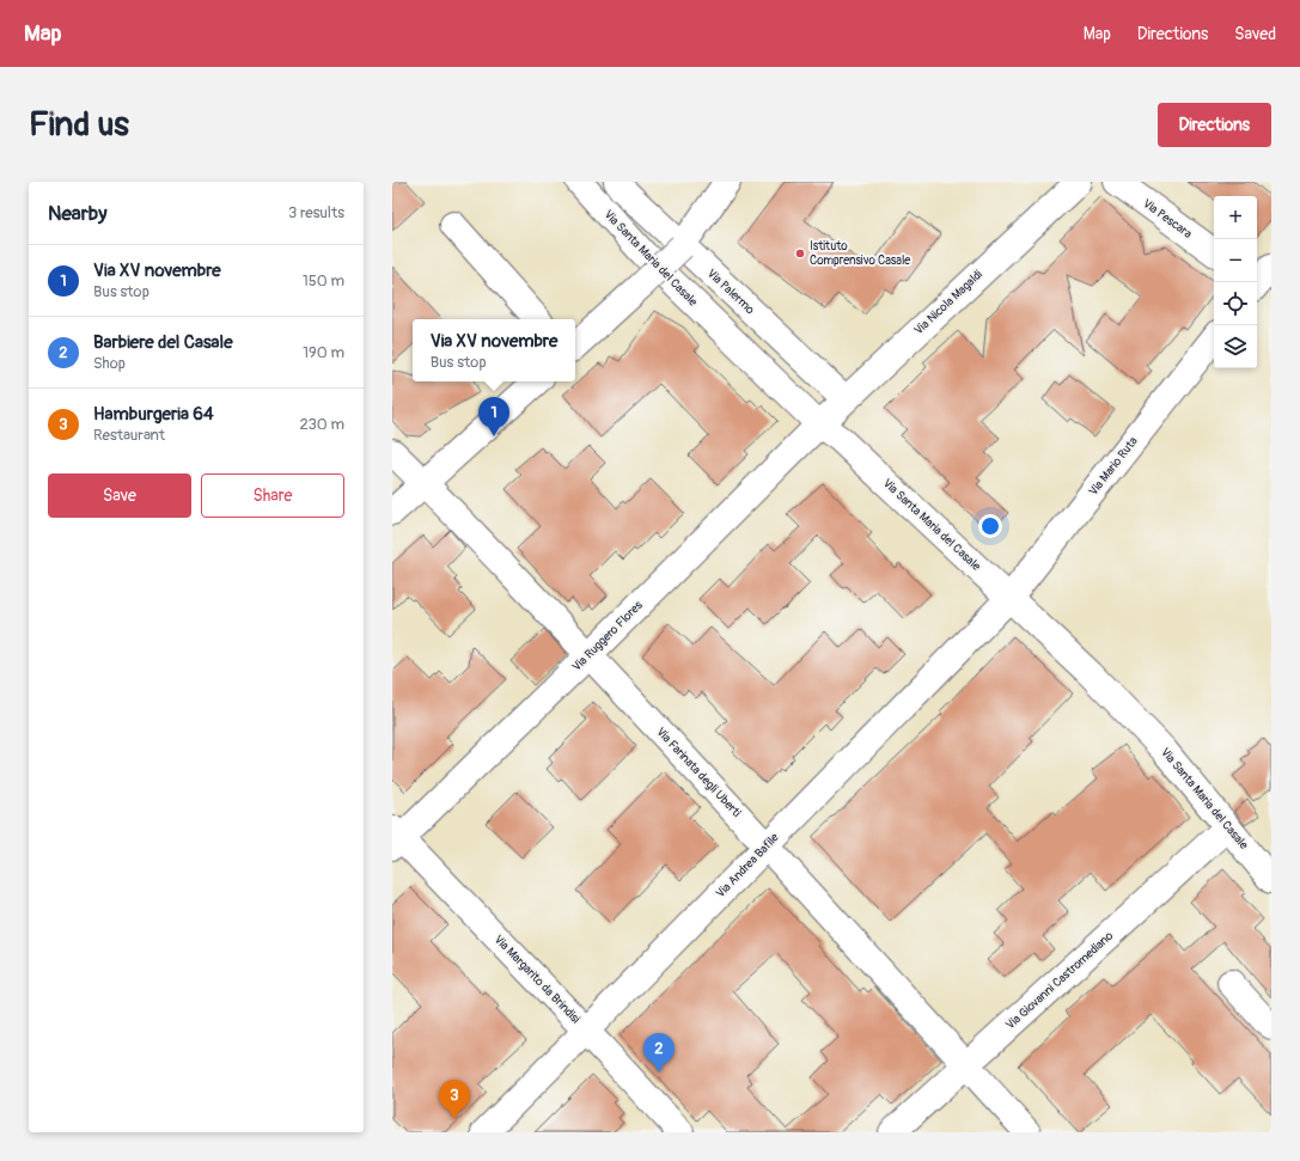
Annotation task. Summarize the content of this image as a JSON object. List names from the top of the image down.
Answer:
{
  "streets": {
    "street": [
      "Via Pescara",
      "Via Santa Maria del Casale",
      "Via Palermo",
      "Via Nicola Magaldi",
      "Via Mario Ruta",
      "Via Ruggero Flores",
      "Via Farinata degli Uberti",
      "Via Andrea Bafile",
      "Via Margarito da Brindisi",
      "Via Giovanni Castromediano"
    ]
  },
  "crossings": [
    ["Via Santa Maria del Casale", "Via Nicola Magaldi"],
    ["Via Santa Maria del Casale", "Via Mario Ruta"],
    ["Via Santa Maria del Casale", "Via Ruggero Flores"],
    ["Via Santa Maria del Casale", "Via Andrea Bafile"],
    ["Via Santa Maria del Casale", "Via Giovanni Castromediano"],
    ["Via Palermo", "Via Nicola Magaldi"],
    ["Via Nicola Magaldi", "Via Ruggero Flores"],
    ["Via Mario Ruta", "Via Andrea Bafile"],
    ["Via Ruggero Flores", "Via Farinata degli Uberti"],
    ["Via Ruggero Flores", "Via Margarito da Brindisi"],
    ["Via Farinata degli Uberti", "Via Andrea Bafile"],
    ["Via Farinata degli Uberti", "Via Giovanni Castromediano"],
    ["Via Andrea Bafile", "Via Margarito da Brindisi"]
  ],
  "places": ["Istituto Comprensivo Casale"],
  "page": {
    "header": "Map",
    "nav": ["Map", "Directions", "Saved"],
    "buttons": [
      "Directions",
      ["Save", "Share"]
    ],
    "title": "Find us",
    "heading": ["Nearby", "3 results"],
    "map_buttons": ["+", "−"],
    "list": [
      {
        "mark": "1",
        "name": "Via XV novembre",
        "note": "Bus stop",
        "value": "150 m"
      },
      {
        "mark": "2",
        "name": "Barbiere del Casale",
        "note": "Shop",
        "value": "190 m"
      },
      {
        "mark": "3",
        "name": "Hamburgeria 64",
        "note": "Restaurant",
        "value": "230 m"
      }
    ],
    "popup": ["Via XV novembre", "Bus stop"],
    "pins": ["1", "2", "3"]
  }
}
